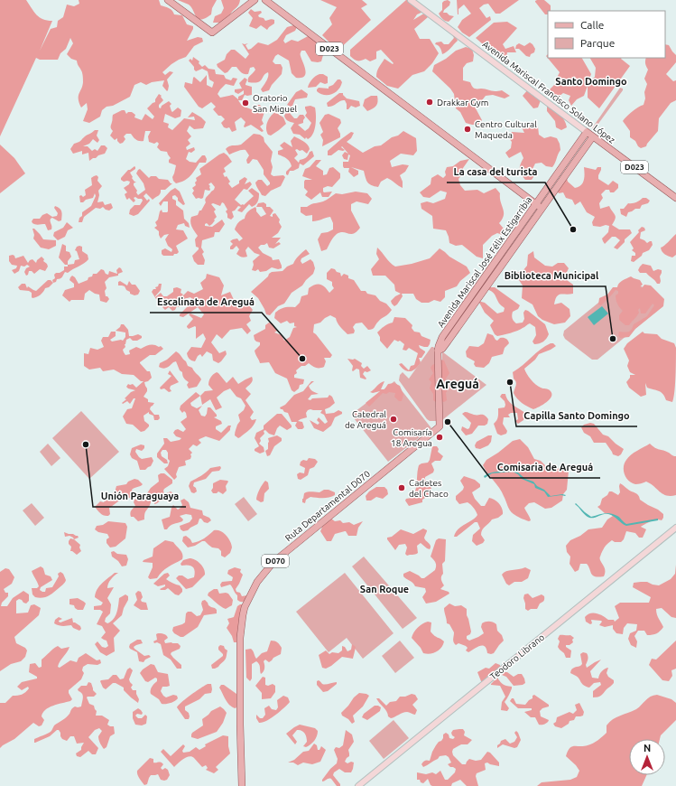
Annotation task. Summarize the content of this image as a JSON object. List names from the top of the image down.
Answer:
{
  "streets": {
    "main road": [
      "D023",
      "Avenida Mariscal Francisco Solano López",
      "Avenida Mariscal José Félix Estigarribia",
      "Ruta Departamental D070",
      "D070",
      "Teodoro Librano"
    ]
  },
  "crossings": [
    ["D023", "Avenida Mariscal José Félix Estigarribia"],
    ["Avenida Mariscal Francisco Solano López", "Avenida Mariscal José Félix Estigarribia"],
    ["Avenida Mariscal José Félix Estigarribia", "Ruta Departamental D070"]
  ],
  "districts": ["Santo Domingo", "Areguá", "San Roque"],
  "places": [
    "Drakkar Gym",
    "Oratorio San Miguel",
    "Centro Cultural Maqueda",
    "La casa del turista",
    "Biblioteca Municipal",
    "Escalinata de Areguá",
    "Capilla Santo Domingo",
    "Catedral de Areguá",
    "Comisaria de Areguá",
    "Comisaría 18 Aregua",
    "Unión Paraguaya",
    "Cadetes del Chaco"
  ],
  "legend": ["Calle", "Parque"],
  "north": "top"
}
